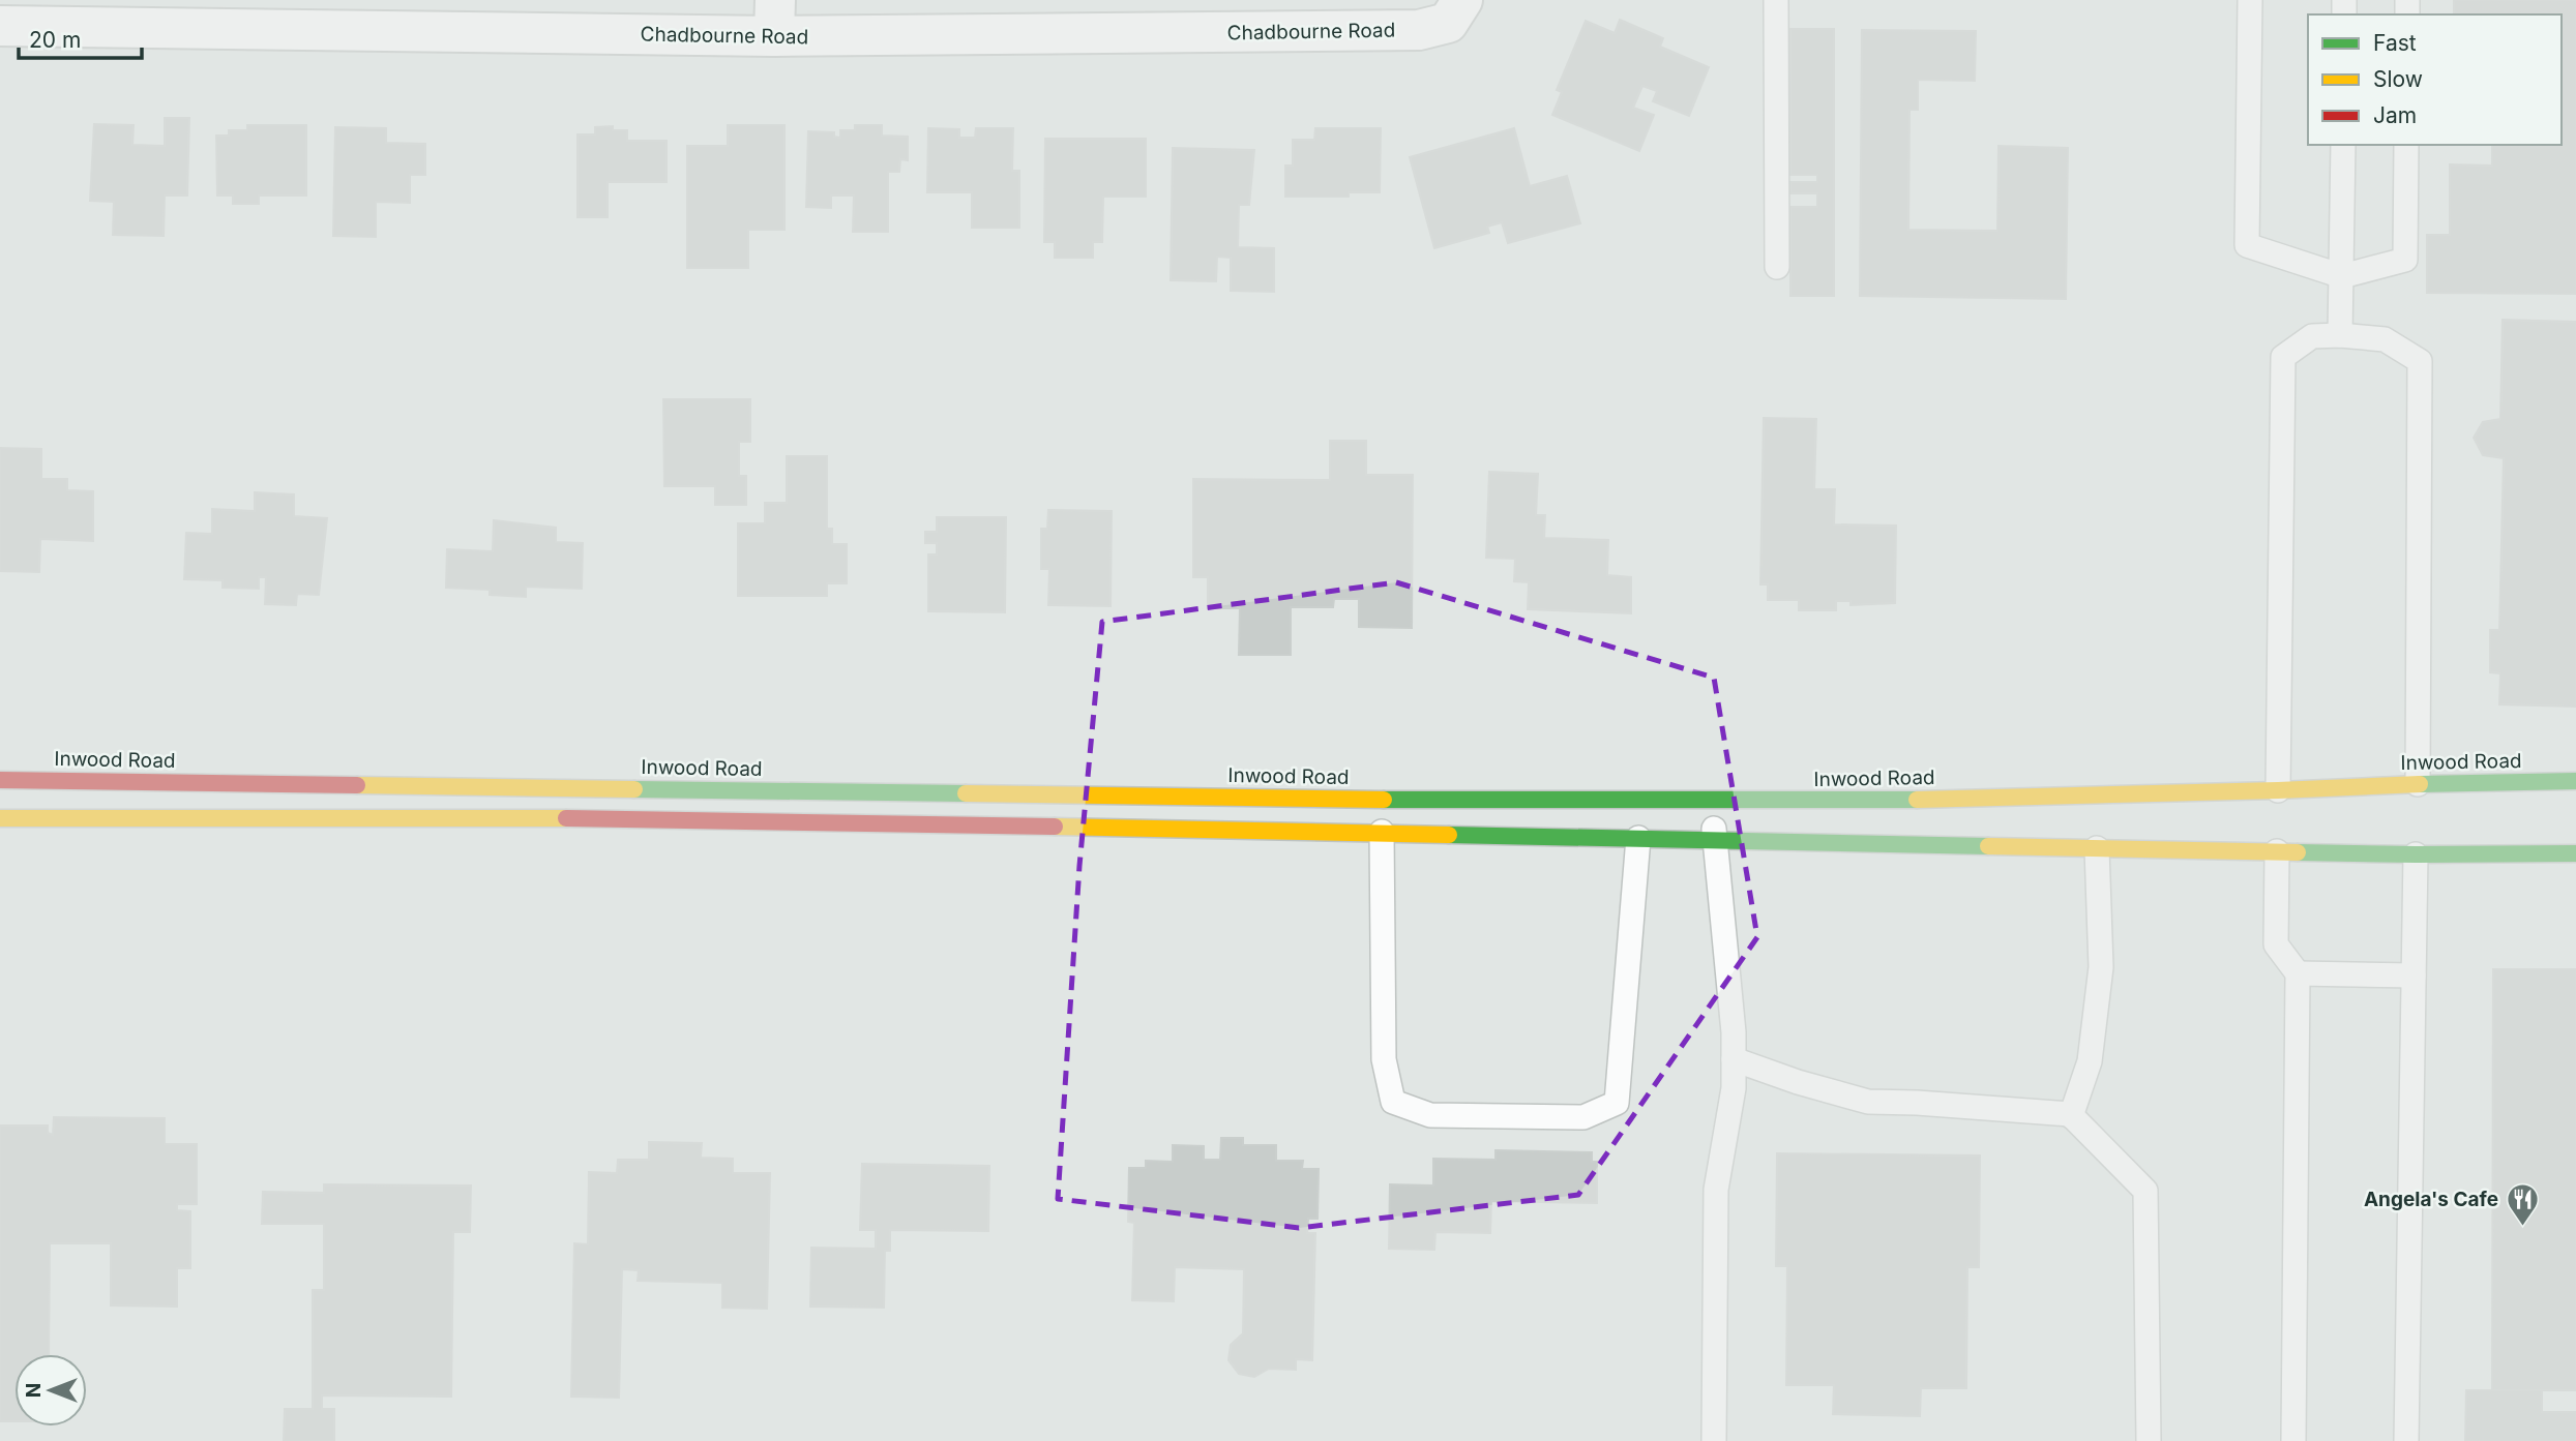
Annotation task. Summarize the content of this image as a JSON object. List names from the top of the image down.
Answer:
{
  "streets": {
    "main road": ["Inwood Road"],
    "street": ["Chadbourne Road"]
  },
  "places": {
    "restaurant": ["Angela's Cafe"]
  },
  "legend": ["Fast", "Slow", "Jam"],
  "scale_bar": "20 m",
  "north": "left"
}
